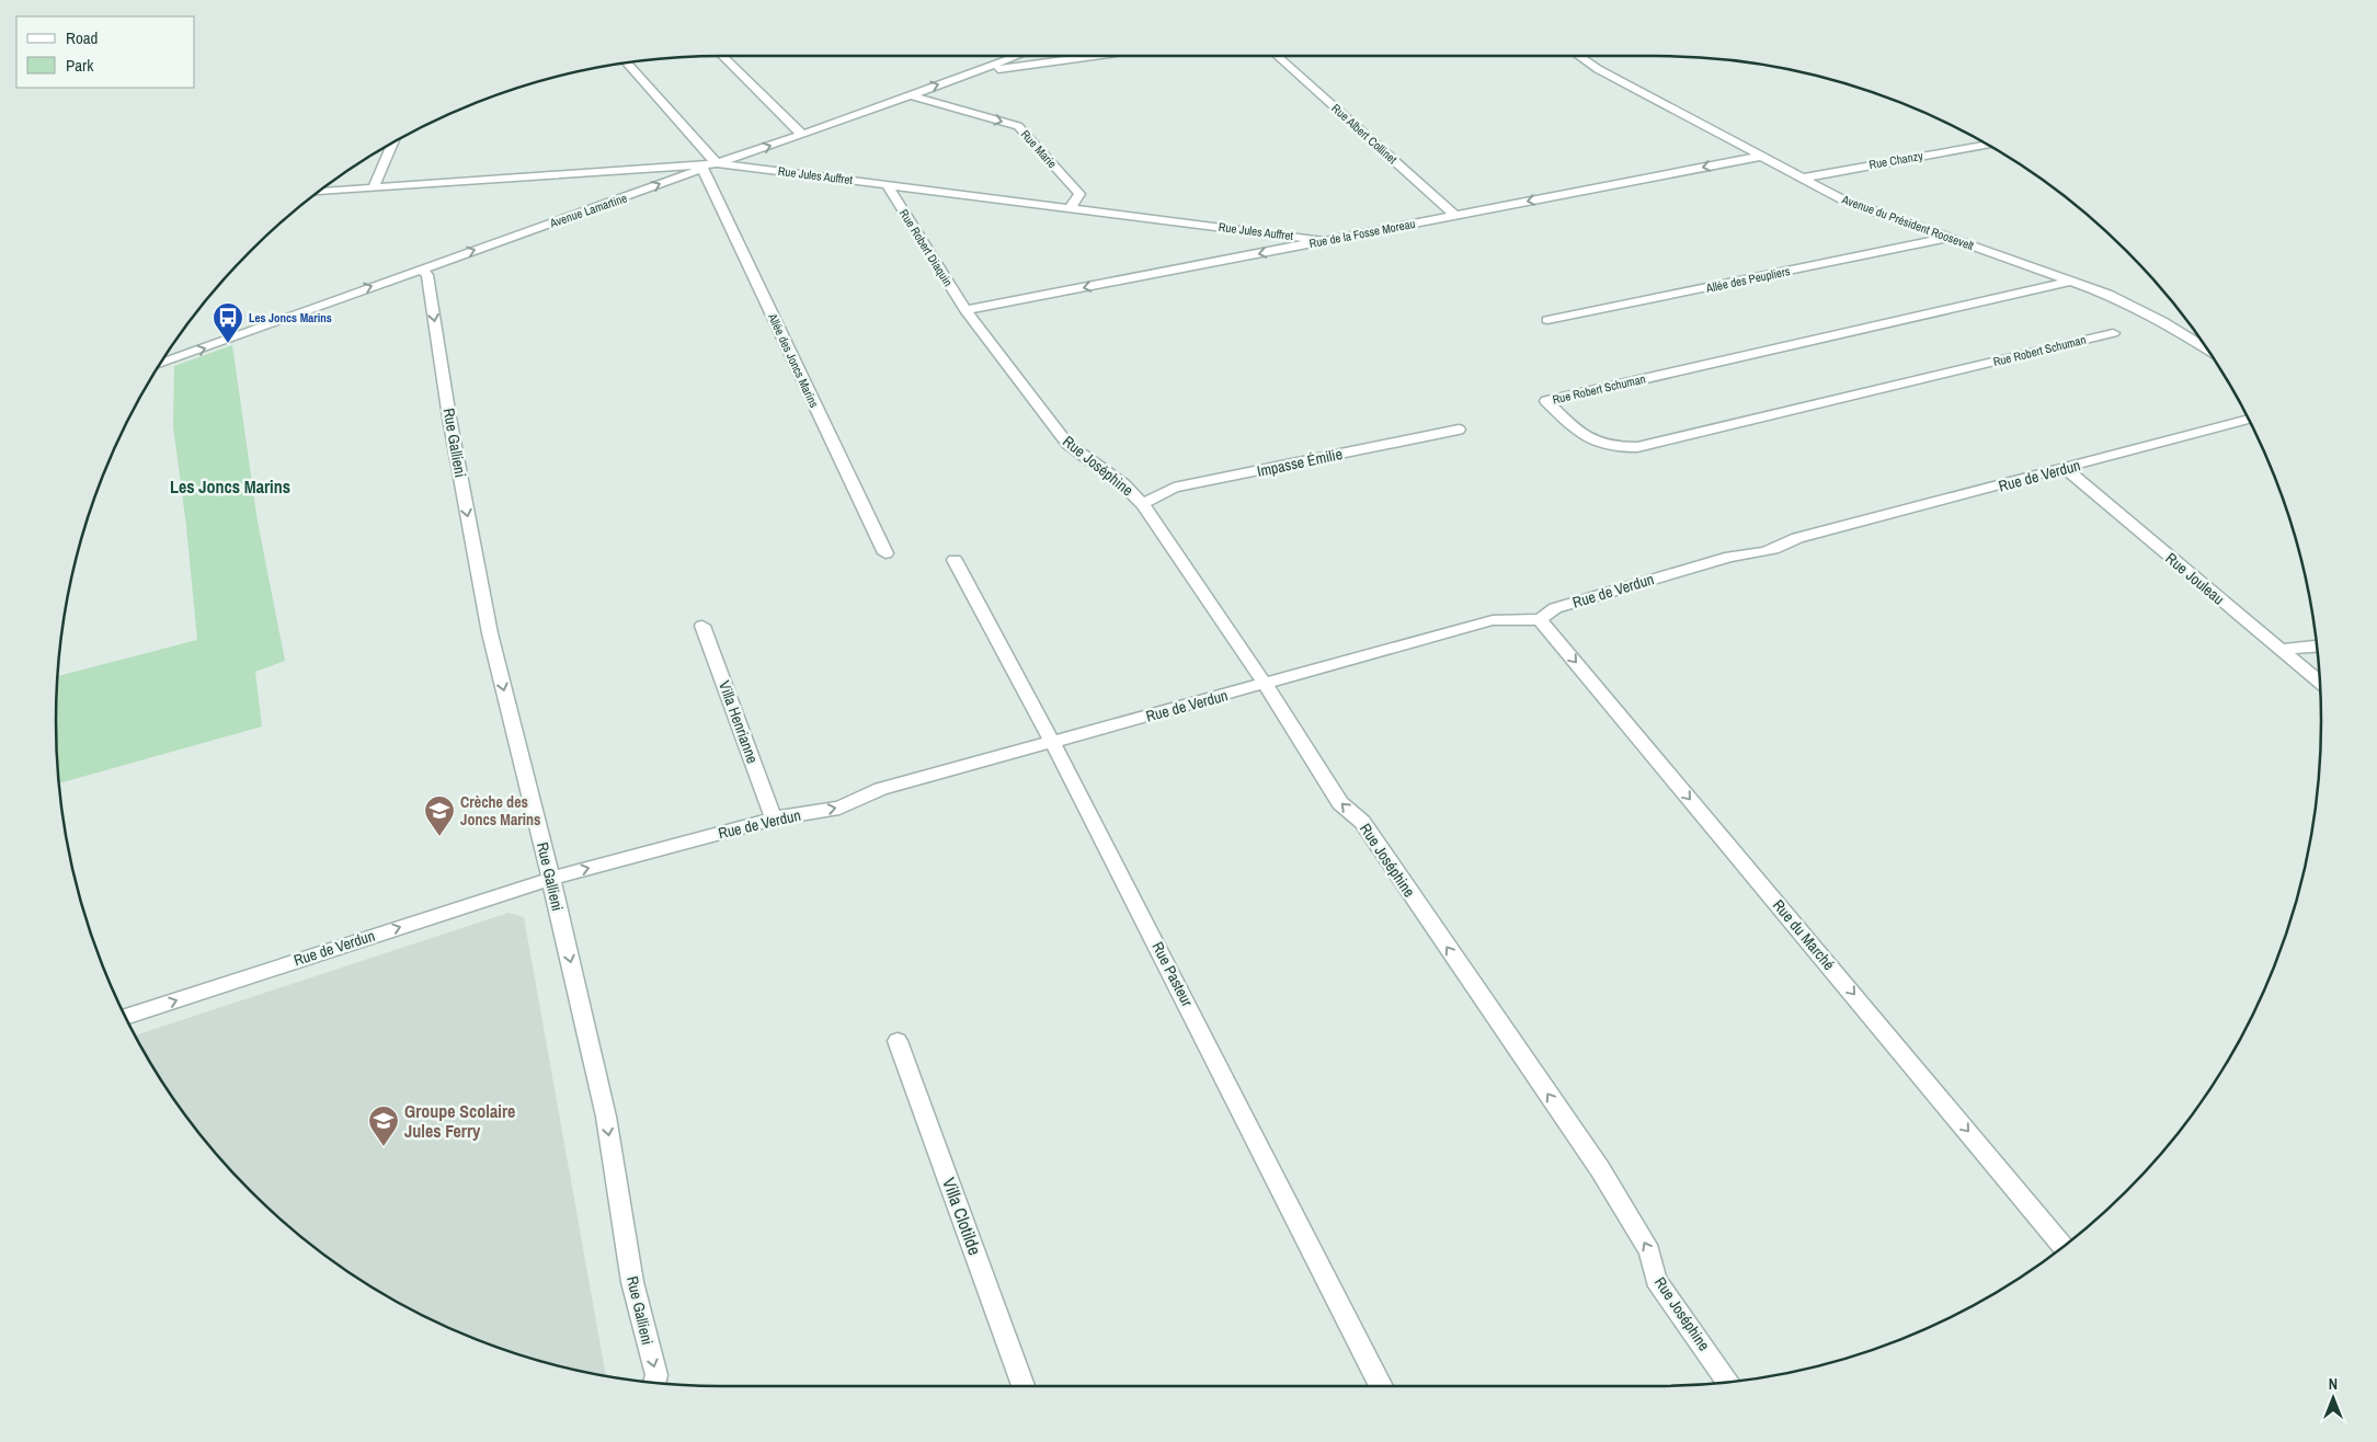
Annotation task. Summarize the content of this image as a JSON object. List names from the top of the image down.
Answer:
{
  "streets": {
    "street": [
      "Rue Albert Collinet",
      "Rue Marie",
      "Rue Chanzy",
      "Rue Jules Auffret",
      "Avenue Lamartine",
      "Avenue du Président Roosevelt",
      "Rue de la Fosse Moreau",
      "Rue Robert Diaquin",
      "Allée des Peupliers",
      "Rue Robert Schuman",
      "Allée des Joncs Marins",
      "Rue Gallieni",
      "Impasse Émilie",
      "Rue Joséphine",
      "Rue de Verdun",
      "Rue Jouleau",
      "Villa Henrianne",
      "Rue du Marché",
      "Rue Pasteur",
      "Villa Clotilde"
    ]
  },
  "crossings": [
    ["Rue Albert Collinet", "Rue de la Fosse Moreau"],
    ["Rue Marie", "Rue Jules Auffret"],
    ["Rue Marie", "Avenue Lamartine"],
    ["Rue Chanzy", "Avenue du Président Roosevelt"],
    ["Rue Jules Auffret", "Avenue Lamartine"],
    ["Rue Jules Auffret", "Rue de la Fosse Moreau"],
    ["Rue Jules Auffret", "Rue Robert Diaquin"],
    ["Avenue Lamartine", "Allée des Joncs Marins"],
    ["Avenue Lamartine", "Rue Gallieni"],
    ["Avenue du Président Roosevelt", "Rue de la Fosse Moreau"],
    ["Avenue du Président Roosevelt", "Allée des Peupliers"],
    ["Avenue du Président Roosevelt", "Rue Robert Schuman"],
    ["Rue de la Fosse Moreau", "Rue Robert Diaquin"],
    ["Rue de la Fosse Moreau", "Rue Joséphine"],
    ["Rue Robert Diaquin", "Rue Joséphine"],
    ["Rue Gallieni", "Rue de Verdun"],
    ["Impasse Émilie", "Rue Joséphine"],
    ["Rue Joséphine", "Rue de Verdun"],
    ["Rue de Verdun", "Rue Jouleau"],
    ["Rue de Verdun", "Villa Henrianne"],
    ["Rue de Verdun", "Rue du Marché"],
    ["Rue de Verdun", "Rue Pasteur"]
  ],
  "one_way": [
    "Rue Marie",
    "Avenue Lamartine",
    "Rue de la Fosse Moreau",
    "Rue Gallieni",
    "Rue Joséphine",
    "Rue de Verdun",
    "Rue du Marché"
  ],
  "districts": ["Les Joncs Marins"],
  "places": {
    "bus stop": ["Les Joncs Marins"],
    "school or university": ["Crèche des Joncs Marins", "Groupe Scolaire Jules Ferry"]
  },
  "legend": ["Road", "Park"],
  "north": "top"
}
